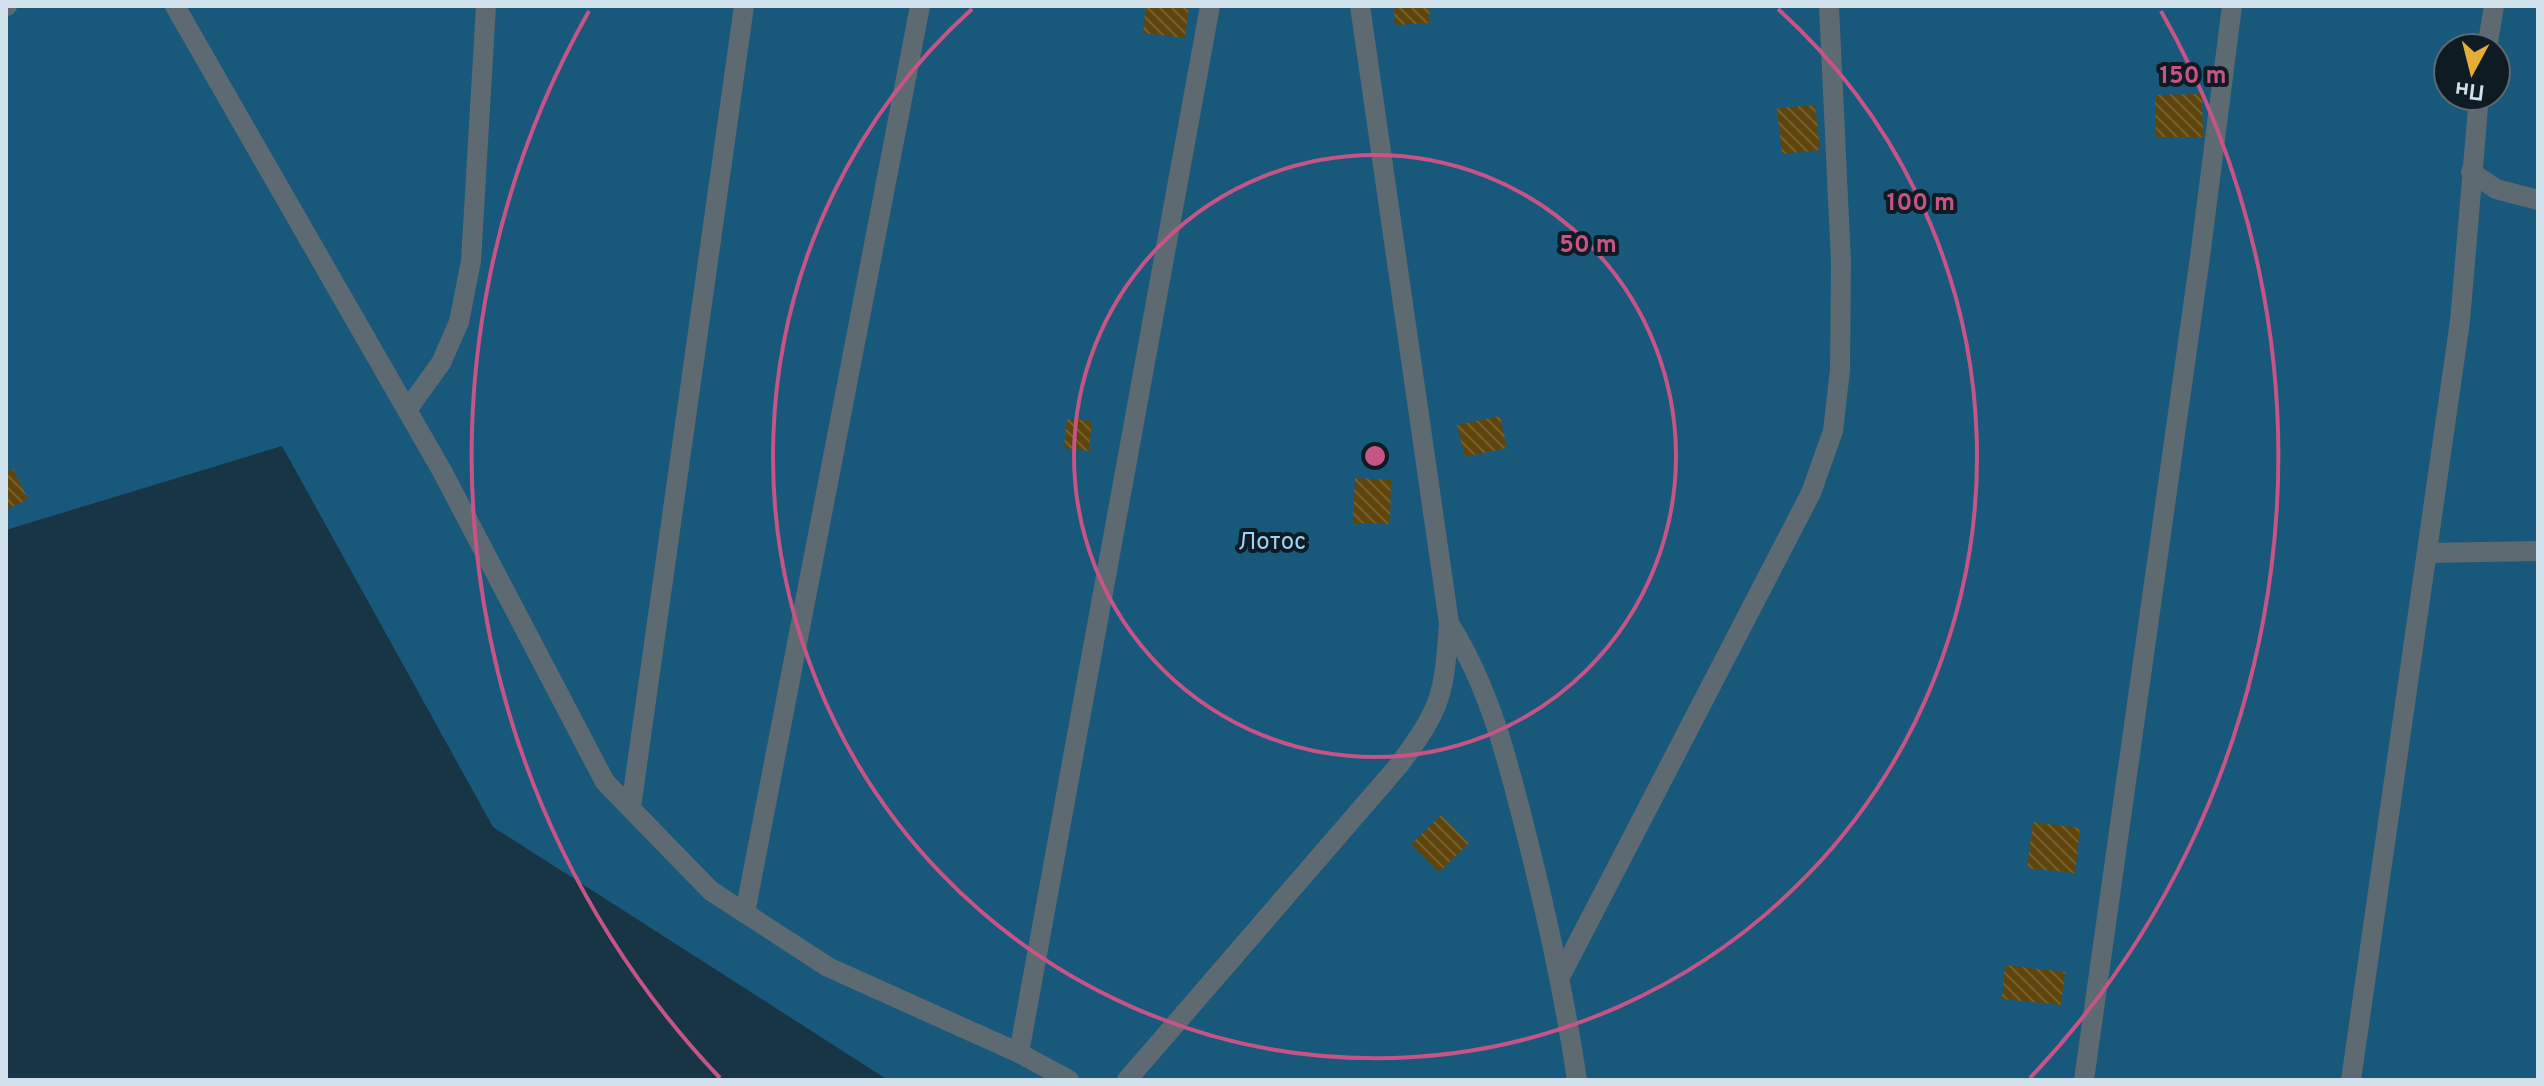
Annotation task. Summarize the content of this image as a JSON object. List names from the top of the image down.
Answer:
{
  "parks": ["Лотос"],
  "north": "bottom",
  "rings": ["150 m", "100 m", "50 m"]
}
